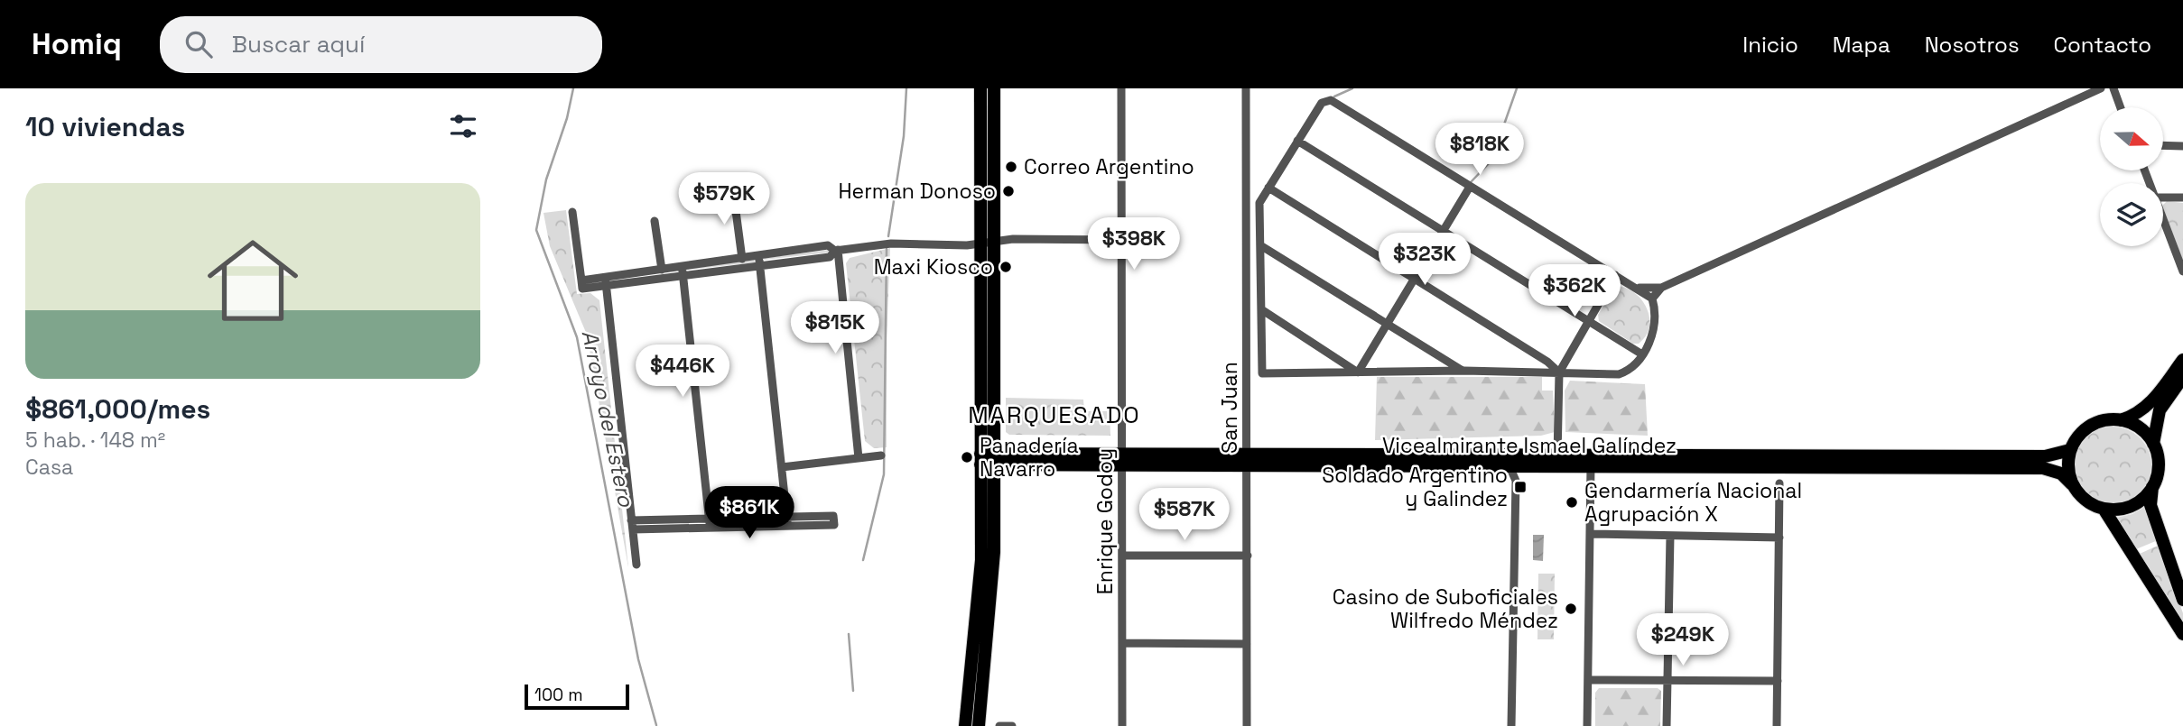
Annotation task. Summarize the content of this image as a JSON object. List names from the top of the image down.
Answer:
{
  "streets": {
    "main road": ["Vicealmirante Ismael Galíndez"],
    "street": ["San Juan", "Enrique Godoy"]
  },
  "crossings": [
    ["San Juan", "Vicealmirante Ismael Galíndez"],
    ["Vicealmirante Ismael Galíndez", "Enrique Godoy"]
  ],
  "districts": ["MARQUESADO"],
  "water": ["Arroyo del Estero"],
  "places": {
    "other": [
      "Correo Argentino",
      "Herman Donoso",
      "Maxi Kiosco",
      "Panadería Navarro",
      "Gendarmería Nacional Agrupación X",
      "Casino de Suboficiales Wilfredo Méndez"
    ],
    "transit": ["Soldado Argentino y Galindez"]
  },
  "scale_bar": "100 m",
  "north": "right",
  "page": {
    "header": "Homiq",
    "search": "Buscar aquí",
    "nav": [
      "Inicio",
      "Mapa",
      "Nosotros",
      "Contacto"
    ],
    "heading": "10 viviendas",
    "price": [
      "$818K",
      "$579K",
      "$398K",
      "$323K",
      "$362K",
      "$815K",
      "$446K",
      "$861K",
      "$587K",
      "$249K"
    ],
    "list": [
      {
        "name": "$861,000/mes",
        "note": "5 hab. · 148 m² · Casa"
      }
    ],
    "scale": "100 m"
  }
}
